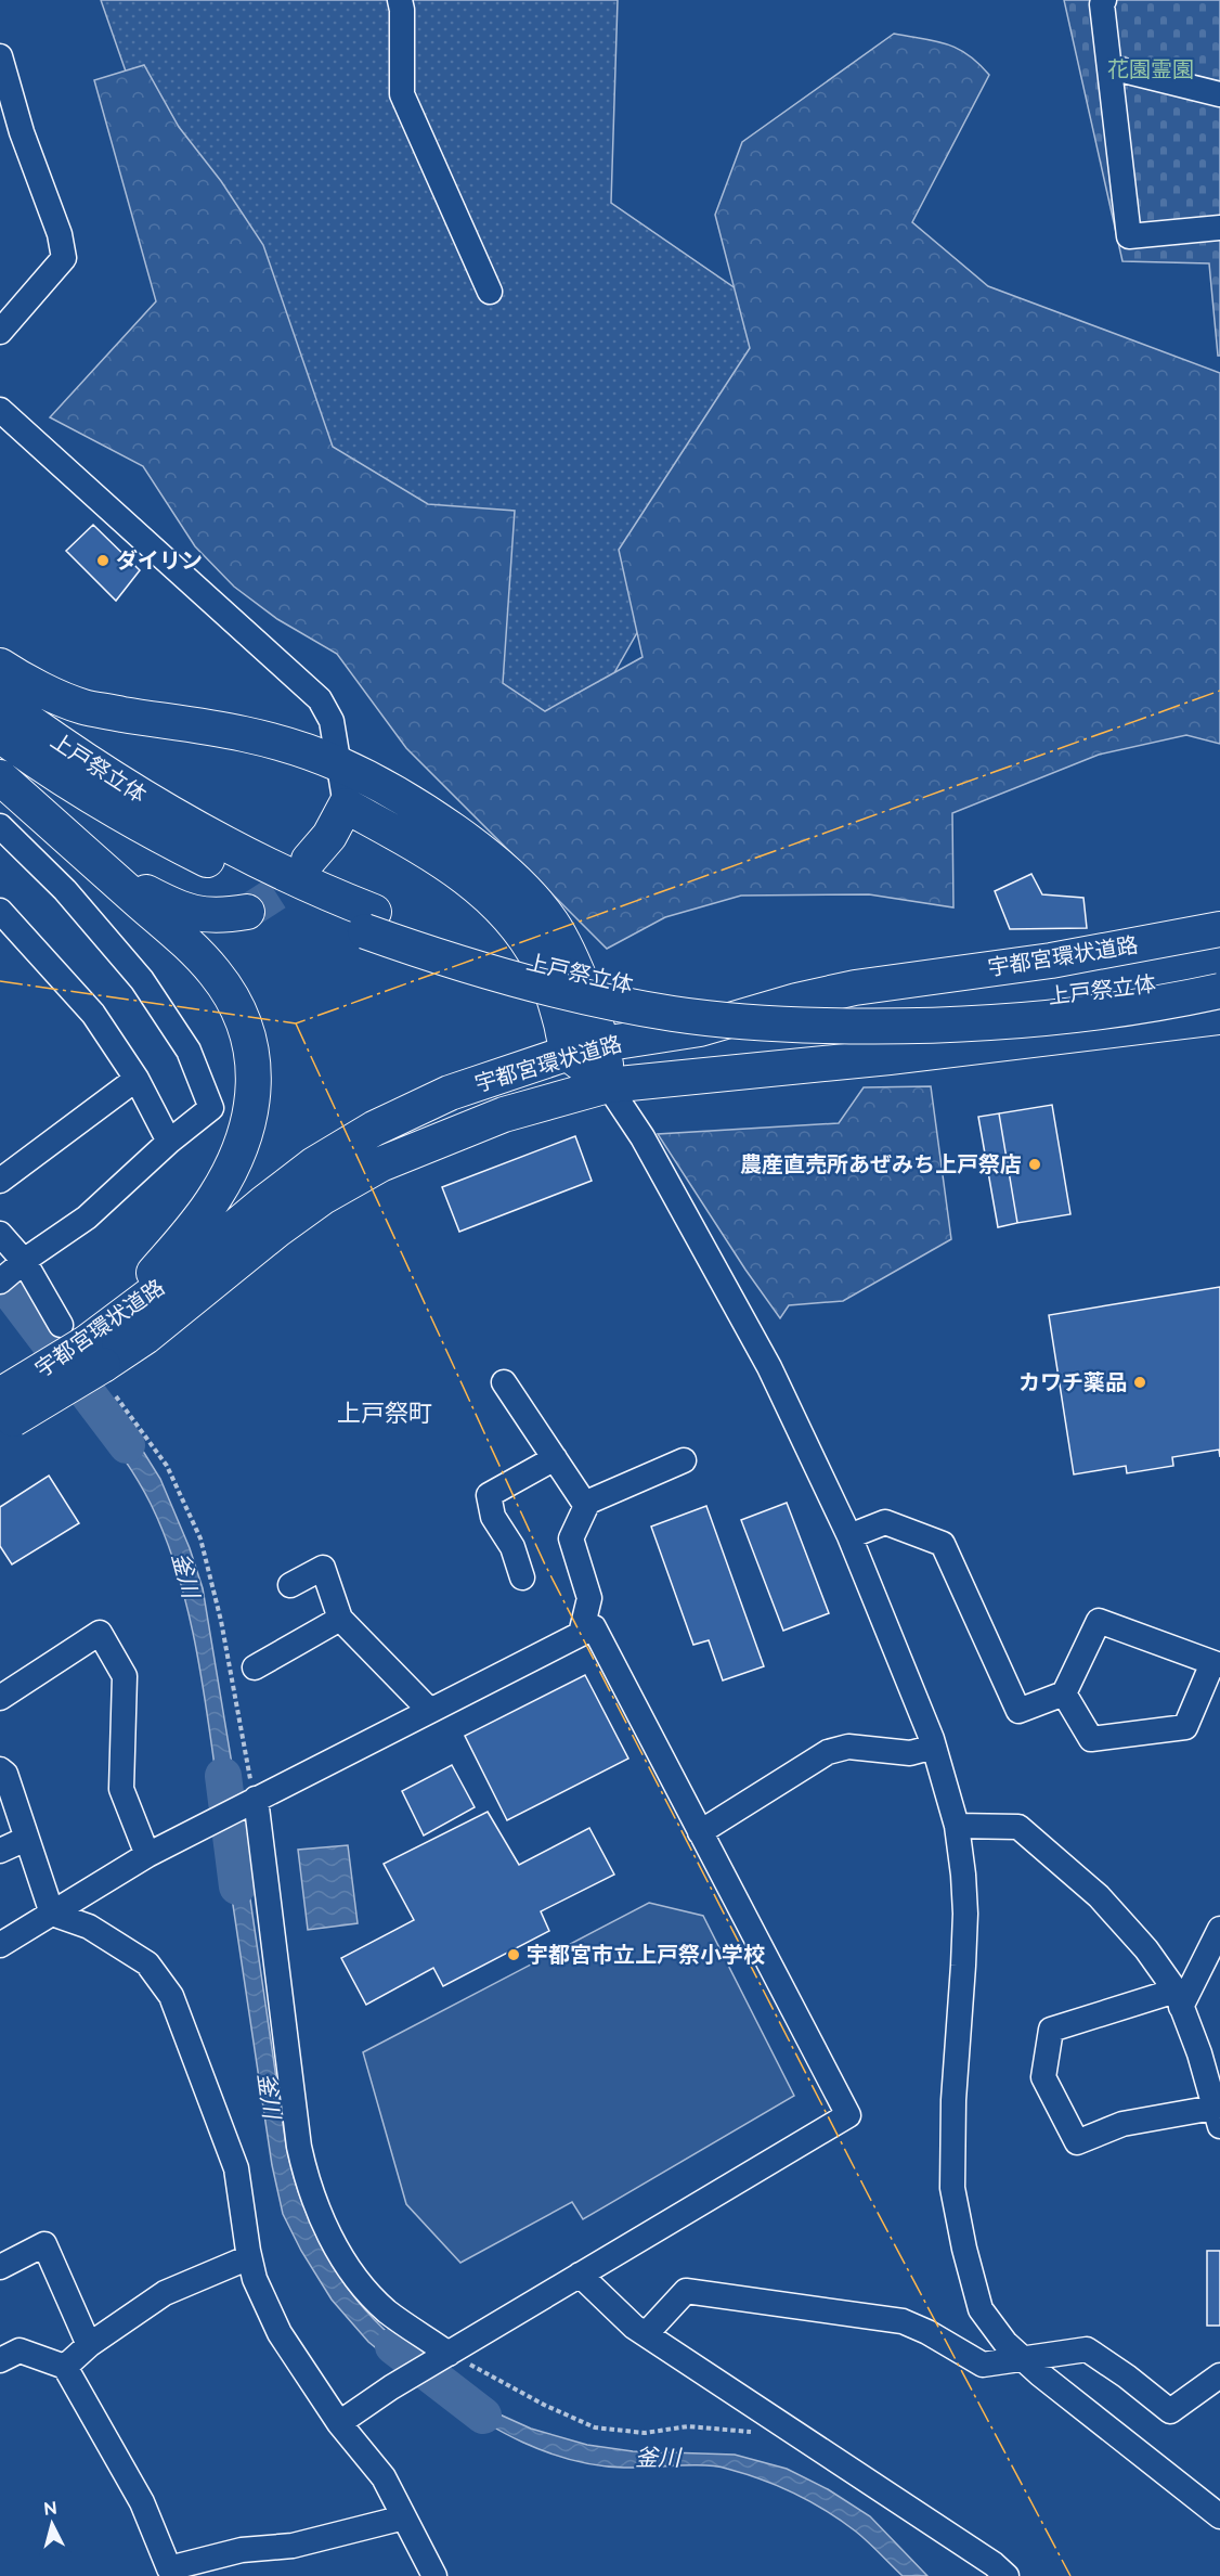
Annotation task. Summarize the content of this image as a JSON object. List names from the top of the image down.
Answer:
{
  "streets": {
    "highway": ["上戸祭立体", "宇都宮環状道路"]
  },
  "districts": ["上戸祭町"],
  "water": ["釜川"],
  "parks": ["花園霊園"],
  "places": [
    "ダイリン",
    "農産直売所あぜみち上戸祭店",
    "カワチ薬品",
    "宇都宮市立上戸祭小学校"
  ],
  "north": "top"
}
